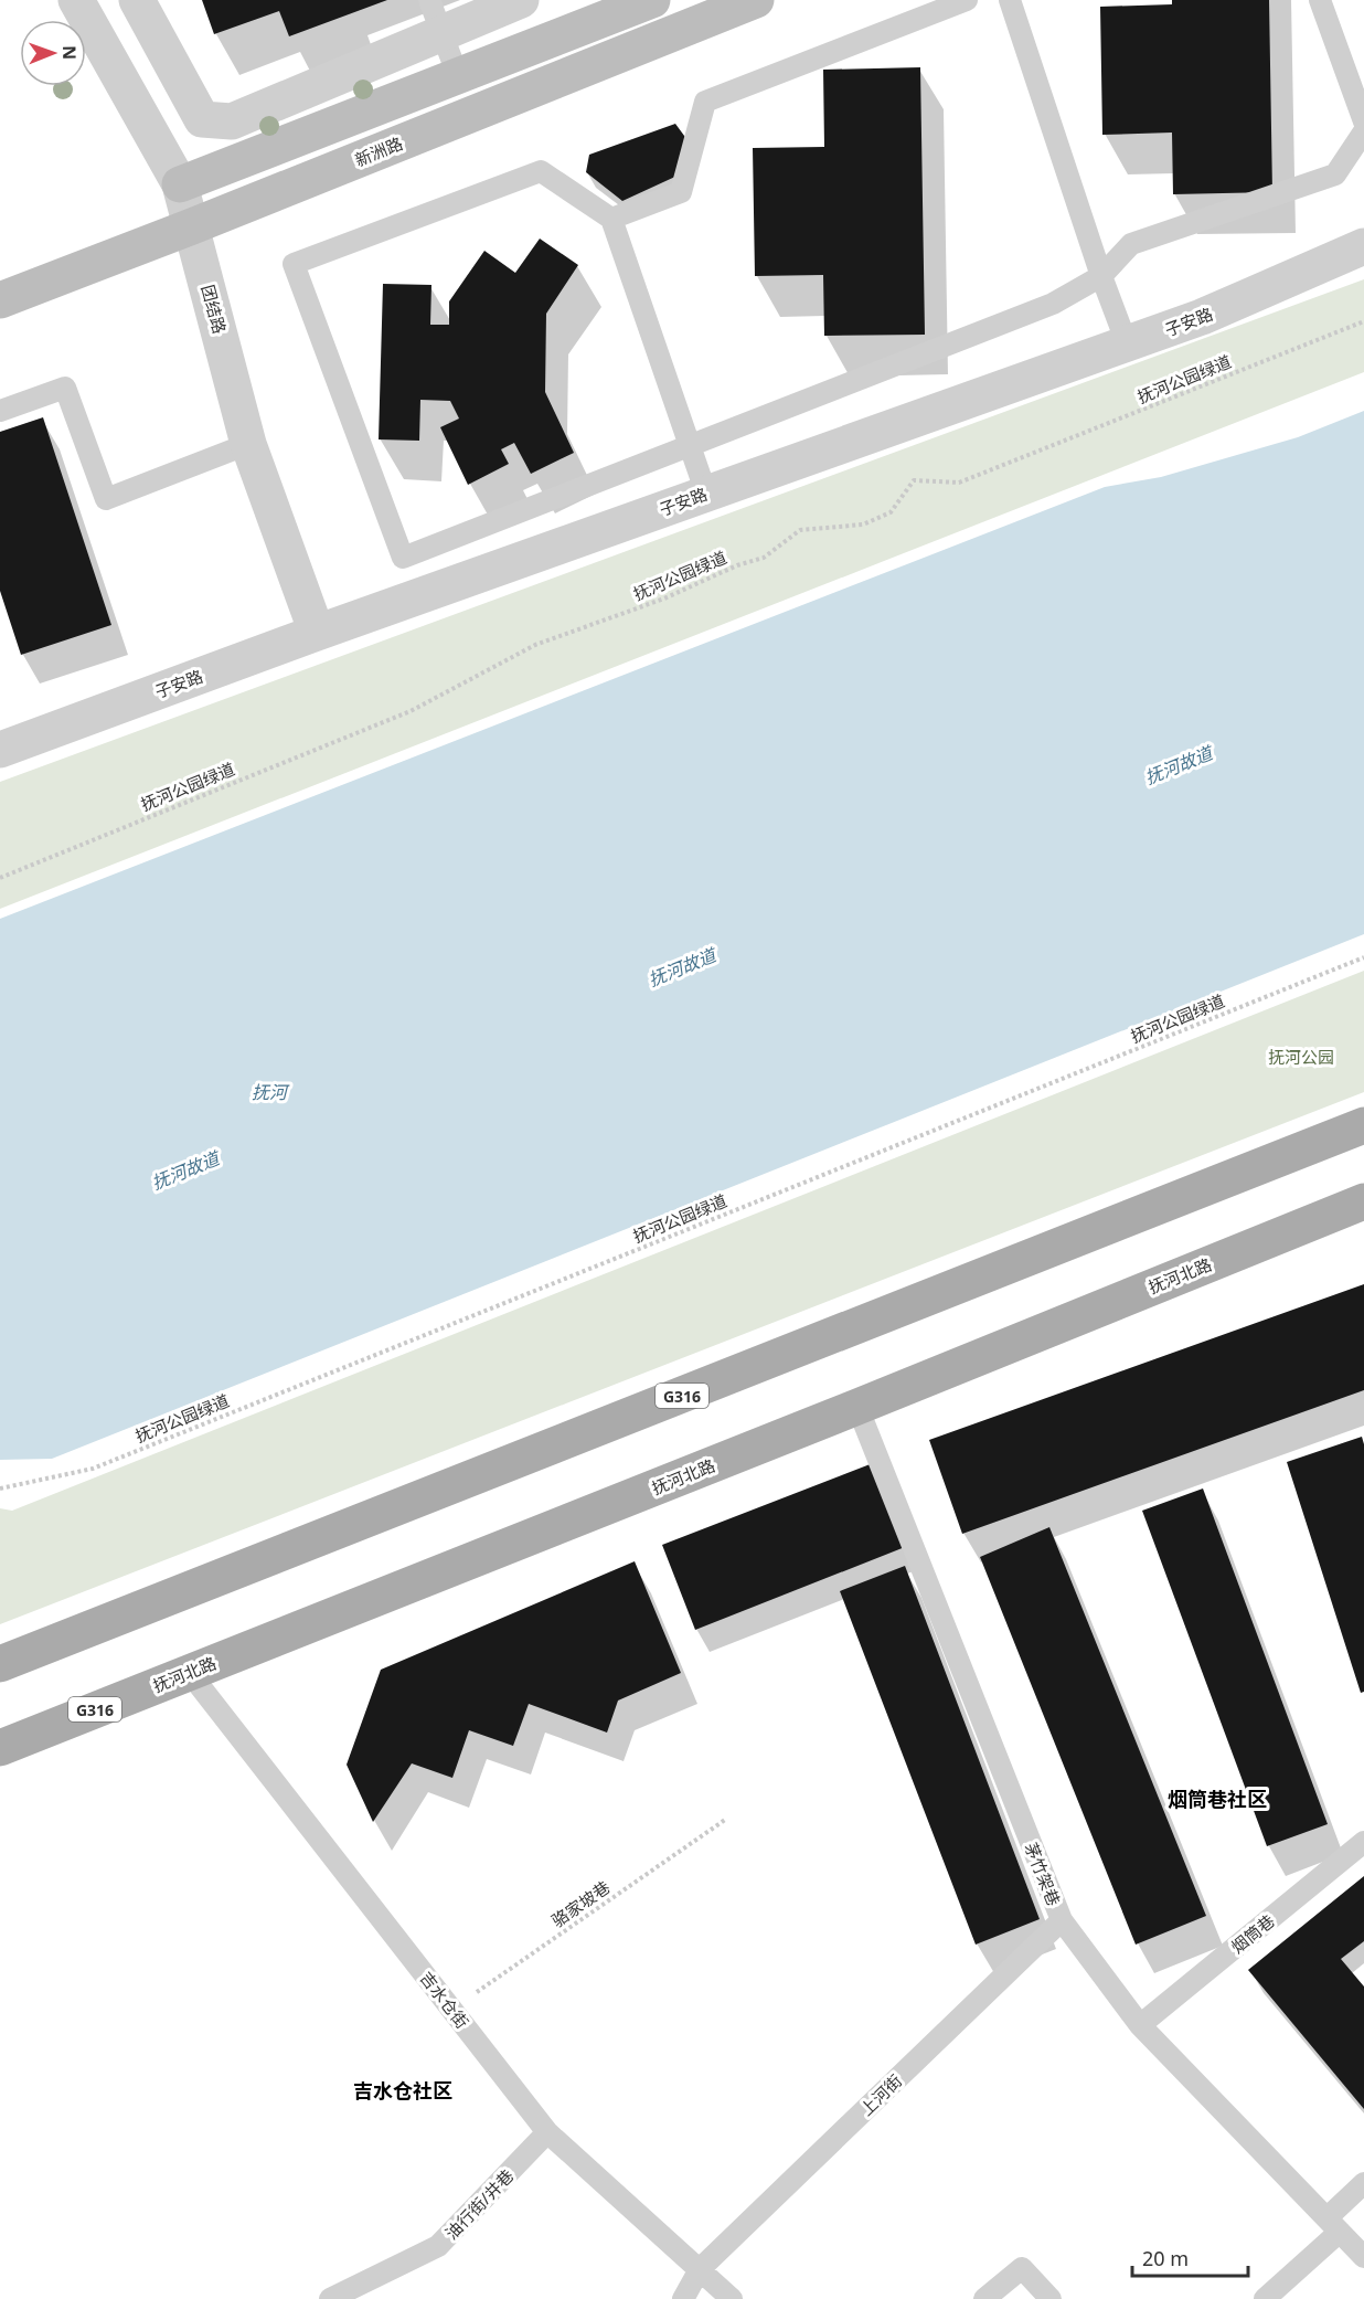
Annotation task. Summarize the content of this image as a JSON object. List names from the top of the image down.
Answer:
{
  "streets": {
    "main road": ["新洲路", "抚河北路", "G316"],
    "street": ["团结路", "子安路"],
    "lane": [
      "茅竹架巷",
      "烟筒巷",
      "吉水仓街",
      "上河街",
      "油行街/井巷"
    ],
    "path": ["抚河公园绿道", "骆家坡巷"]
  },
  "crossings": [
    ["新洲路", "团结路"],
    ["团结路", "子安路"],
    ["抚河北路", "茅竹架巷"],
    ["抚河北路", "吉水仓街"],
    ["茅竹架巷", "烟筒巷"],
    ["茅竹架巷", "上河街"],
    ["骆家坡巷", "吉水仓街"],
    ["吉水仓街", "上河街"],
    ["吉水仓街", "油行街/井巷"]
  ],
  "districts": ["烟筒巷社区", "吉水仓社区"],
  "water": ["抚河故道", "抚河"],
  "parks": ["抚河公园"],
  "scale_bar": "20 m",
  "north": "right"
}
